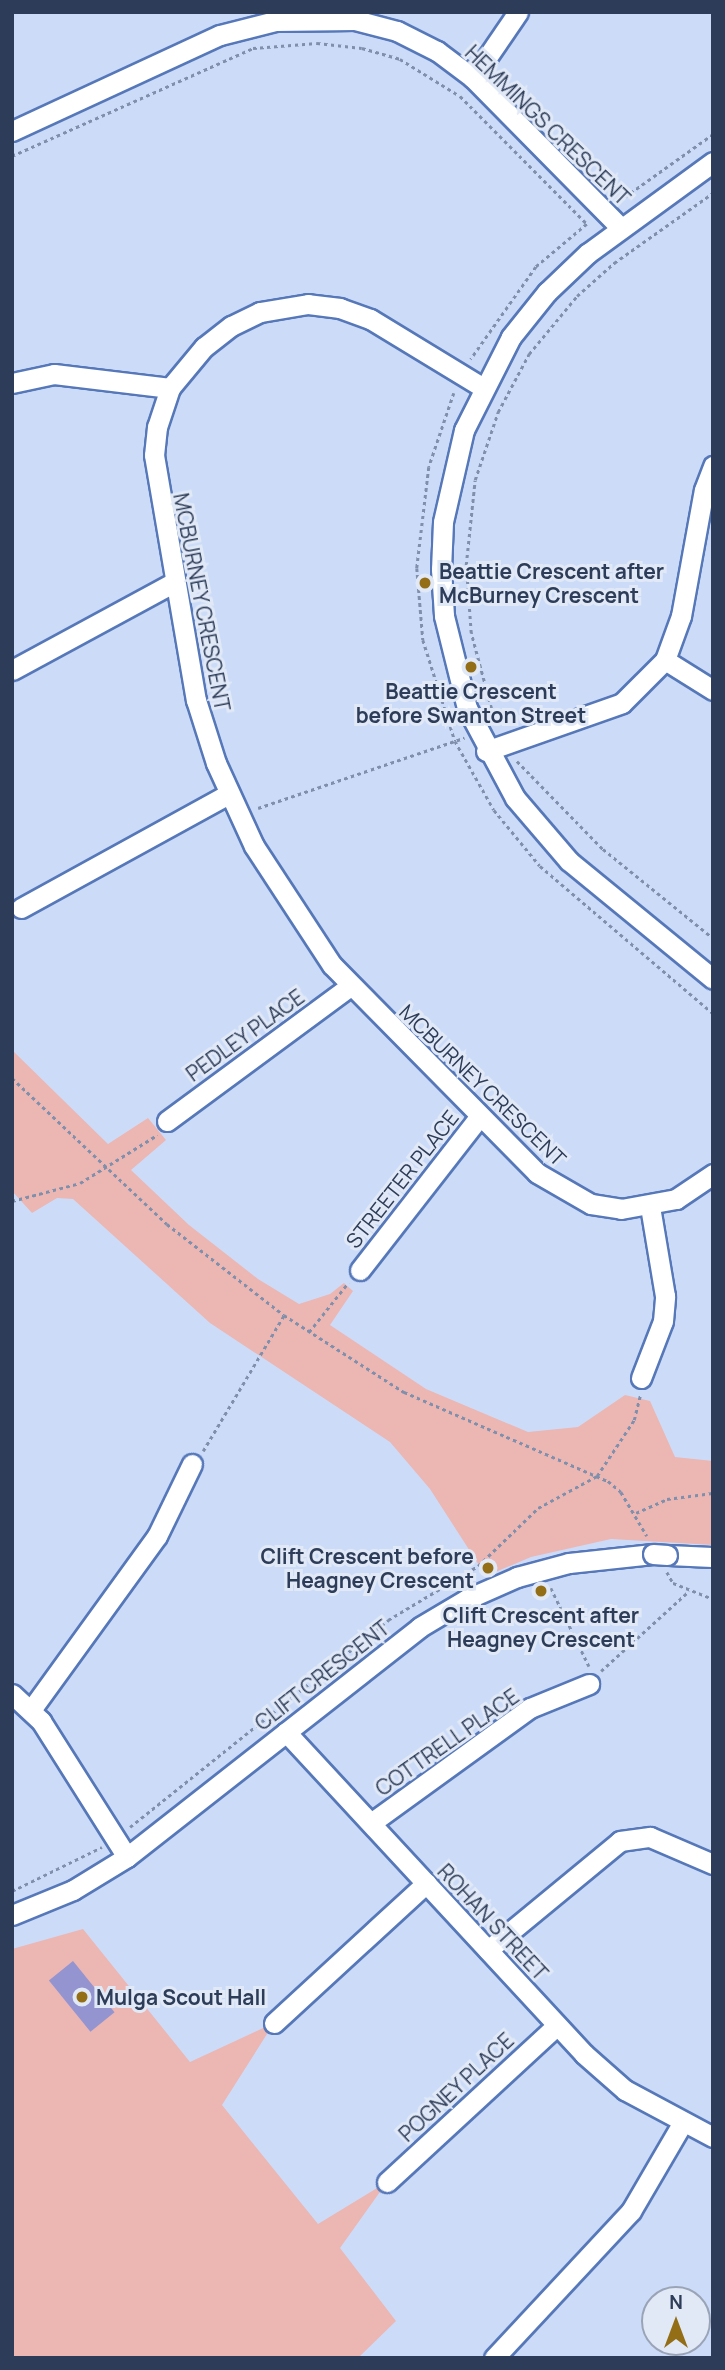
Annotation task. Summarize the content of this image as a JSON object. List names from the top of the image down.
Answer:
{
  "streets": {
    "street": [
      "HEMMINGS CRESCENT",
      "MCBURNEY CRESCENT",
      "PEDLEY PLACE",
      "STREETER PLACE",
      "CLIFT CRESCENT",
      "COTTRELL PLACE",
      "ROHAN STREET",
      "POGNEY PLACE"
    ]
  },
  "crossings": [
    ["MCBURNEY CRESCENT", "PEDLEY PLACE"],
    ["MCBURNEY CRESCENT", "STREETER PLACE"],
    ["CLIFT CRESCENT", "ROHAN STREET"],
    ["COTTRELL PLACE", "ROHAN STREET"],
    ["ROHAN STREET", "POGNEY PLACE"]
  ],
  "places": [
    "Beattie Crescent after McBurney Crescent",
    "Beattie Crescent before Swanton Street",
    "Clift Crescent before Heagney Crescent",
    "Clift Crescent after Heagney Crescent",
    "Mulga Scout Hall"
  ],
  "north": "top"
}
